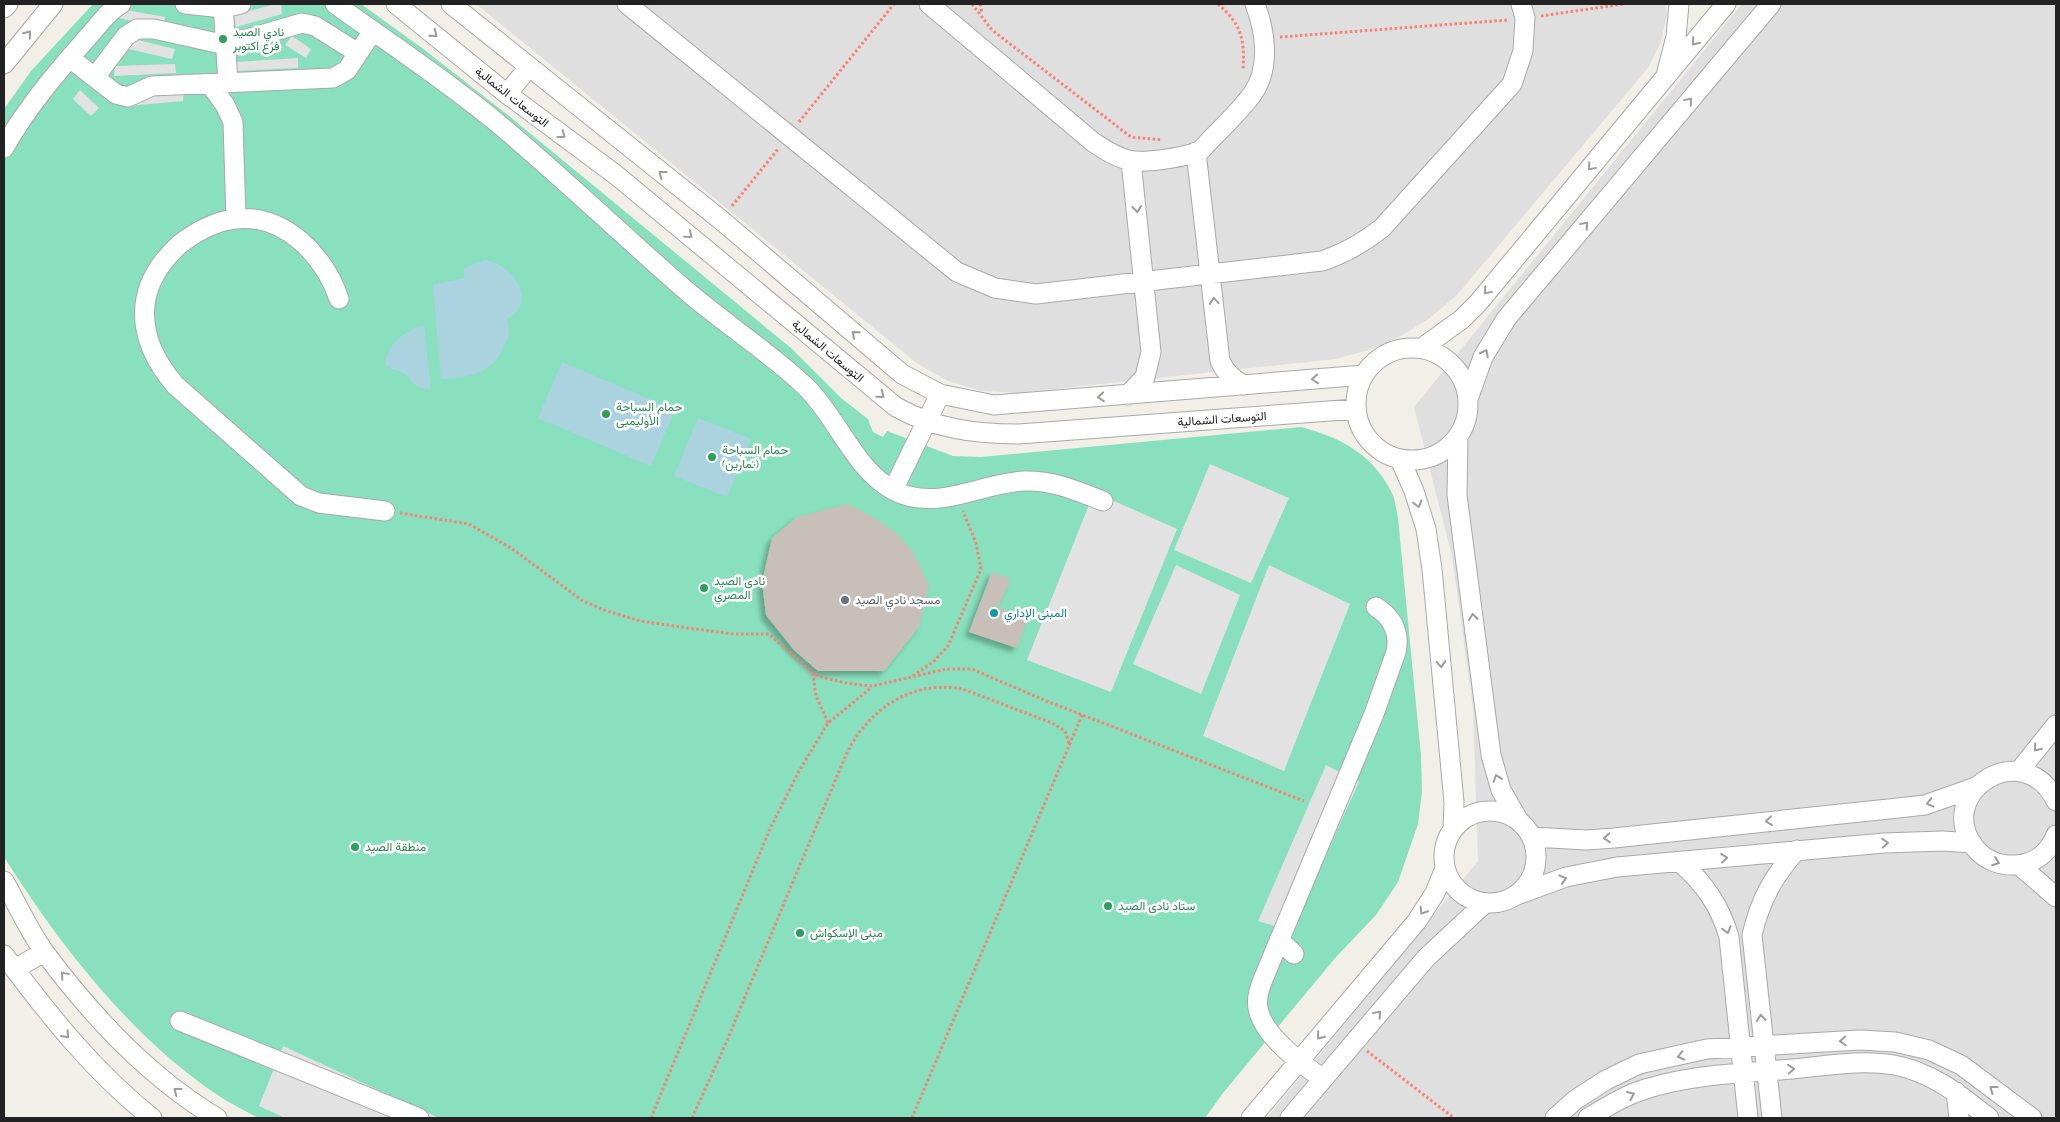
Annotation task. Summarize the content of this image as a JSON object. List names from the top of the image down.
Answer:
{
  "streets": {
    "street": ["التوسعات الشمالية"]
  },
  "places": [
    "نادي الصيد فرع اكتوبر",
    "حمام السباحة الأوليمبى",
    "حمام السباحة (تمارين)",
    "نادى الصيد المصري",
    "مسجد نادي الصيد",
    "المبنى الإداري",
    "منطقة الصيد",
    "ستاد نادى الصيد",
    "مبنى الإسكواش"
  ]
}
